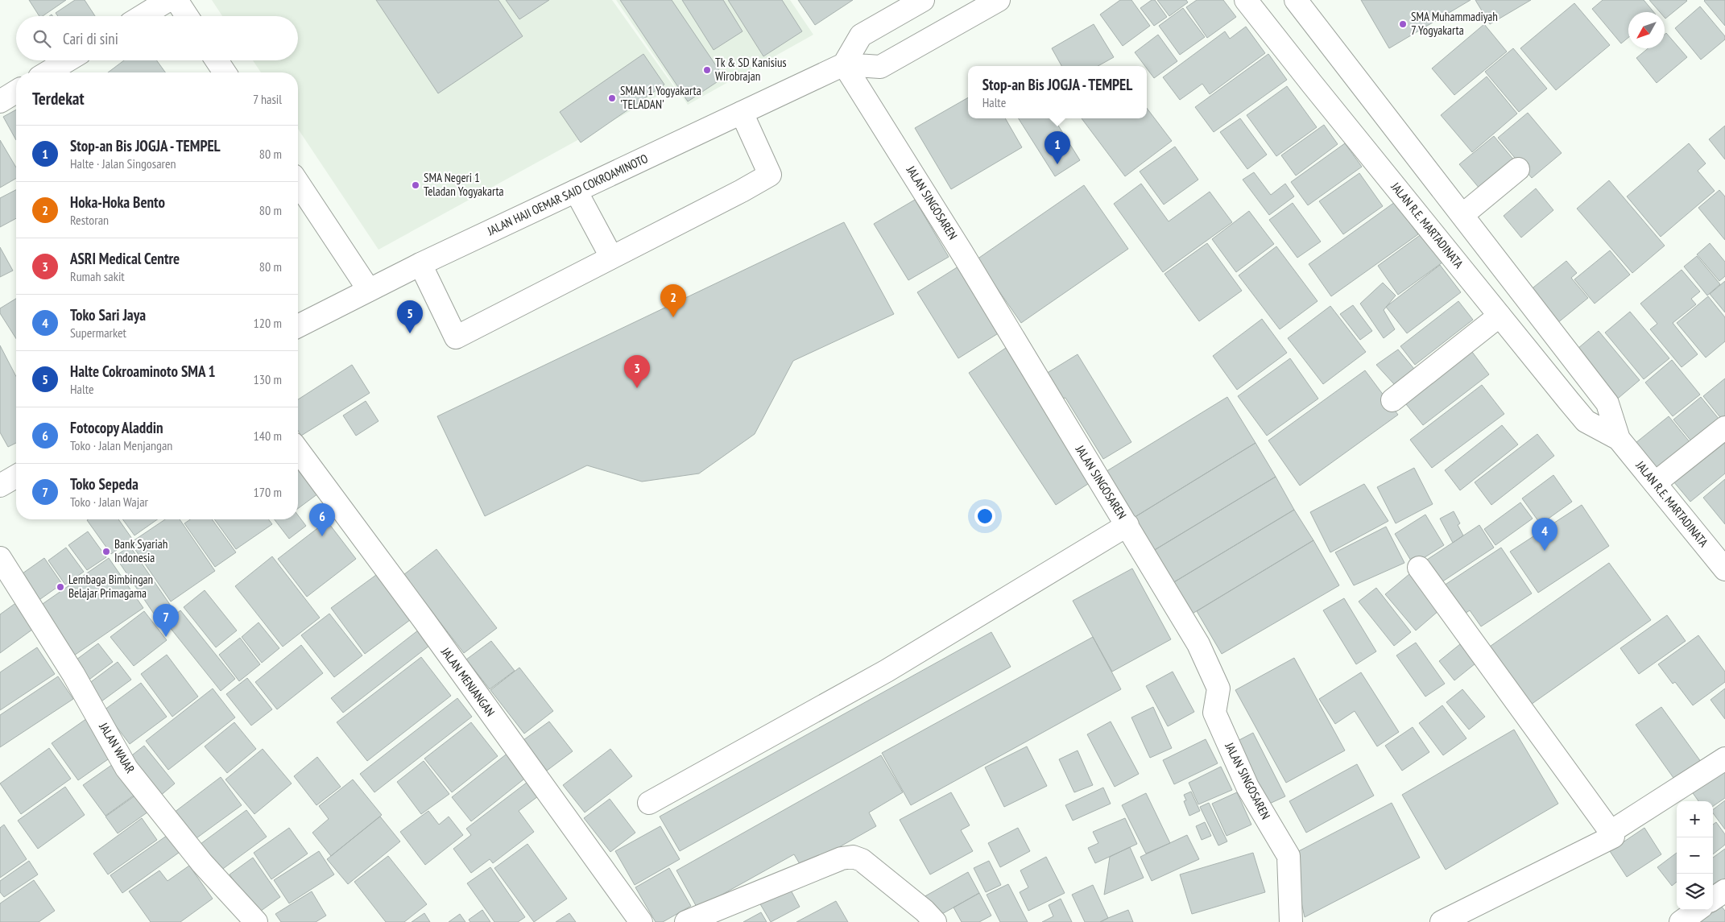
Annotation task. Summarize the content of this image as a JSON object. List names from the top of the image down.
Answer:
{
  "streets": {
    "street": [
      "JALAN HAJI OEMAR SAID COKROAMINOTO",
      "JALAN SINGOSAREN",
      "JALAN R.E. MARTADINATA",
      "JALAN MENJANGAN",
      "JALAN WAJAR"
    ]
  },
  "crossings": [
    ["JALAN HAJI OEMAR SAID COKROAMINOTO", "JALAN SINGOSAREN"]
  ],
  "places": [
    "SMA Muhammadiyah 7 Yogyakarta",
    "Tk & SD Kanisius Wirobrajan",
    "SMAN 1 Yogyakarta 'TELADAN'",
    "SMA Negeri 1 Teladan Yogyakarta",
    "Bank Syariah Indonesia",
    "Lembaga Bimbingan Belajar Primagama"
  ],
  "north": "bottom left",
  "page": {
    "search": "Cari di sini",
    "popup": ["Stop-an Bis JOGJA - TEMPEL", "Halte"],
    "heading": ["Terdekat", "7 hasil"],
    "list": [
      {
        "mark": "1",
        "name": "Stop-an Bis JOGJA - TEMPEL",
        "note": "Halte · Jalan Singosaren",
        "value": "80 m"
      },
      {
        "mark": "2",
        "name": "Hoka-Hoka Bento",
        "note": "Restoran",
        "value": "80 m"
      },
      {
        "mark": "3",
        "name": "ASRI Medical Centre",
        "note": "Rumah sakit",
        "value": "80 m"
      },
      {
        "mark": "4",
        "name": "Toko Sari Jaya",
        "note": "Supermarket",
        "value": "120 m"
      },
      {
        "mark": "5",
        "name": "Halte Cokroaminoto SMA 1",
        "note": "Halte",
        "value": "130 m"
      },
      {
        "mark": "6",
        "name": "Fotocopy Aladdin",
        "note": "Toko · Jalan Menjangan",
        "value": "140 m"
      },
      {
        "mark": "7",
        "name": "Toko Sepeda",
        "note": "Toko · Jalan Wajar",
        "value": "170 m"
      }
    ],
    "pins": [
      "1",
      "2",
      "5",
      "3",
      "6",
      "4",
      "7"
    ],
    "map_buttons": ["+", "−"]
  }
}
